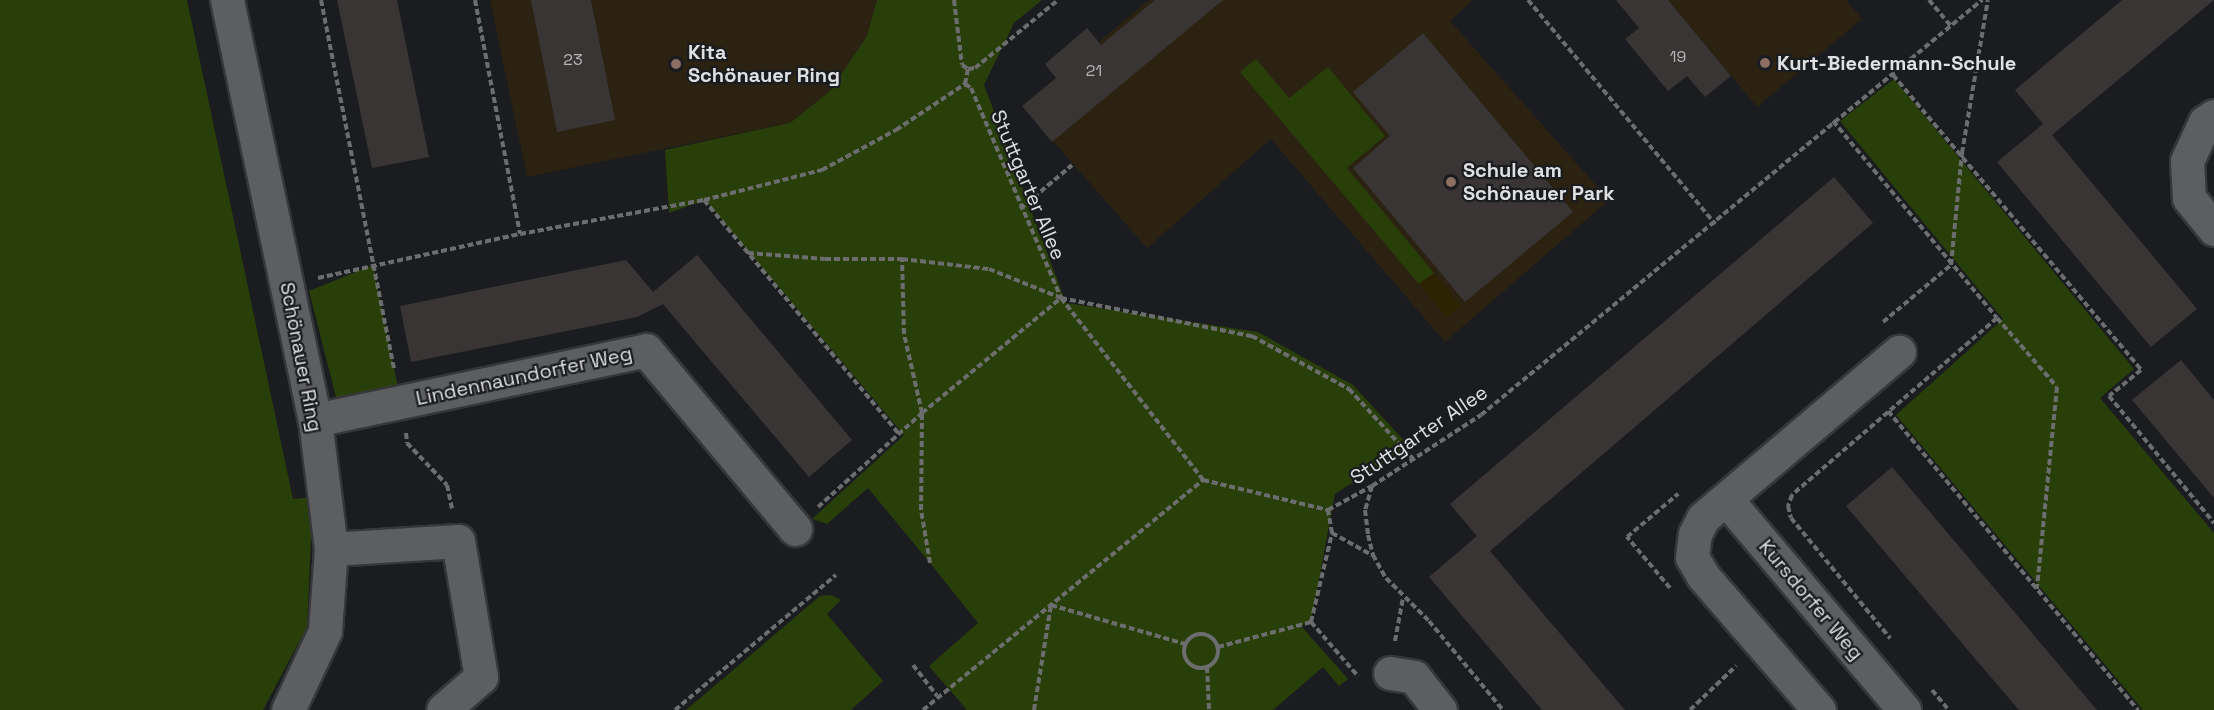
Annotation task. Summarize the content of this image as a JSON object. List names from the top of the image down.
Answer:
{
  "streets": {
    "street": ["Schönauer Ring", "Lindennaundorfer Weg", "Kursdorfer Weg"],
    "path": ["Stuttgarter Allee"]
  },
  "crossings": [
    ["Schönauer Ring", "Lindennaundorfer Weg"]
  ],
  "places": ["Kurt-Biedermann-Schule", "Kita Schönauer Ring", "Schule am Schönauer Park"],
  "house_numbers": ["19", "23", "21"]
}
